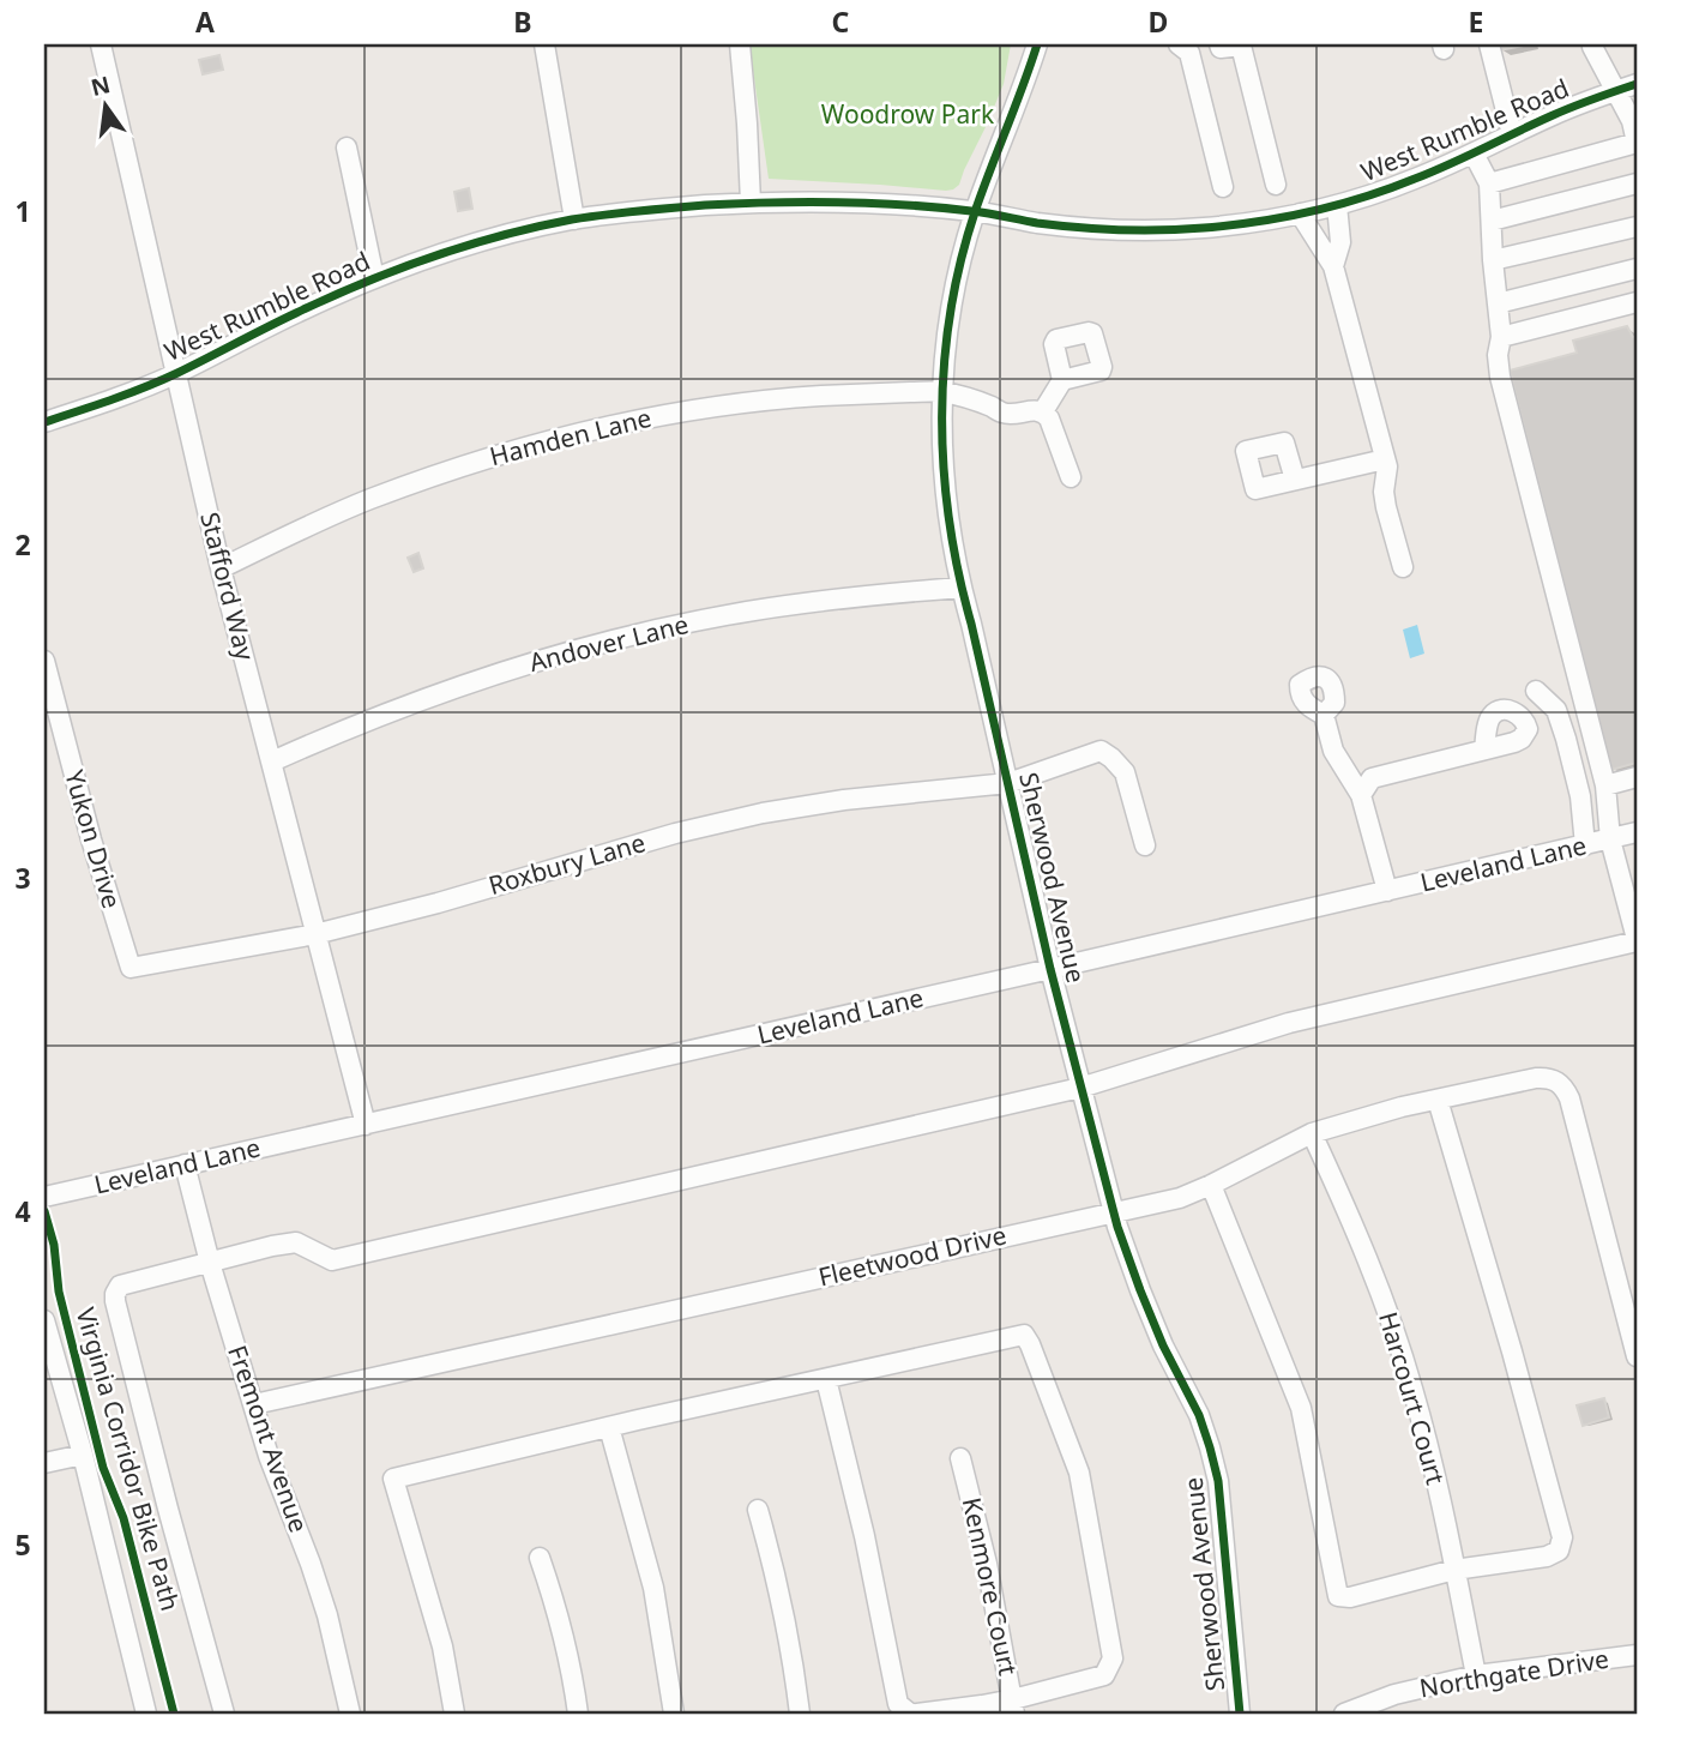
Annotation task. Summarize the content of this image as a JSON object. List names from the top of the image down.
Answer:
{
  "streets": {
    "street": [
      "West Rumble Road",
      "Hamden Lane",
      "Stafford Way",
      "Andover Lane",
      "Yukon Drive",
      "Roxbury Lane",
      "Leveland Lane",
      "Sherwood Avenue",
      "Fleetwood Drive",
      "Harcourt Court",
      "Fremont Avenue",
      "Kenmore Court",
      "Northgate Drive"
    ],
    "cycle path": ["Virginia Corridor Bike Path"]
  },
  "crossings": [
    ["West Rumble Road", "Stafford Way"],
    ["West Rumble Road", "Sherwood Avenue"],
    ["Hamden Lane", "Stafford Way"],
    ["Hamden Lane", "Sherwood Avenue"],
    ["Stafford Way", "Andover Lane"],
    ["Stafford Way", "Roxbury Lane"],
    ["Stafford Way", "Leveland Lane"],
    ["Andover Lane", "Sherwood Avenue"],
    ["Yukon Drive", "Roxbury Lane"],
    ["Roxbury Lane", "Sherwood Avenue"],
    ["Leveland Lane", "Sherwood Avenue"],
    ["Leveland Lane", "Fremont Avenue"],
    ["Sherwood Avenue", "Fleetwood Drive"],
    ["Fleetwood Drive", "Harcourt Court"],
    ["Fleetwood Drive", "Fremont Avenue"],
    ["Harcourt Court", "Northgate Drive"]
  ],
  "parks": ["Woodrow Park"],
  "north": "top",
  "grid": {
    "columns": [
      "A",
      "B",
      "C",
      "D",
      "E"
    ],
    "rows": [
      "1",
      "2",
      "3",
      "4",
      "5"
    ]
  }
}
